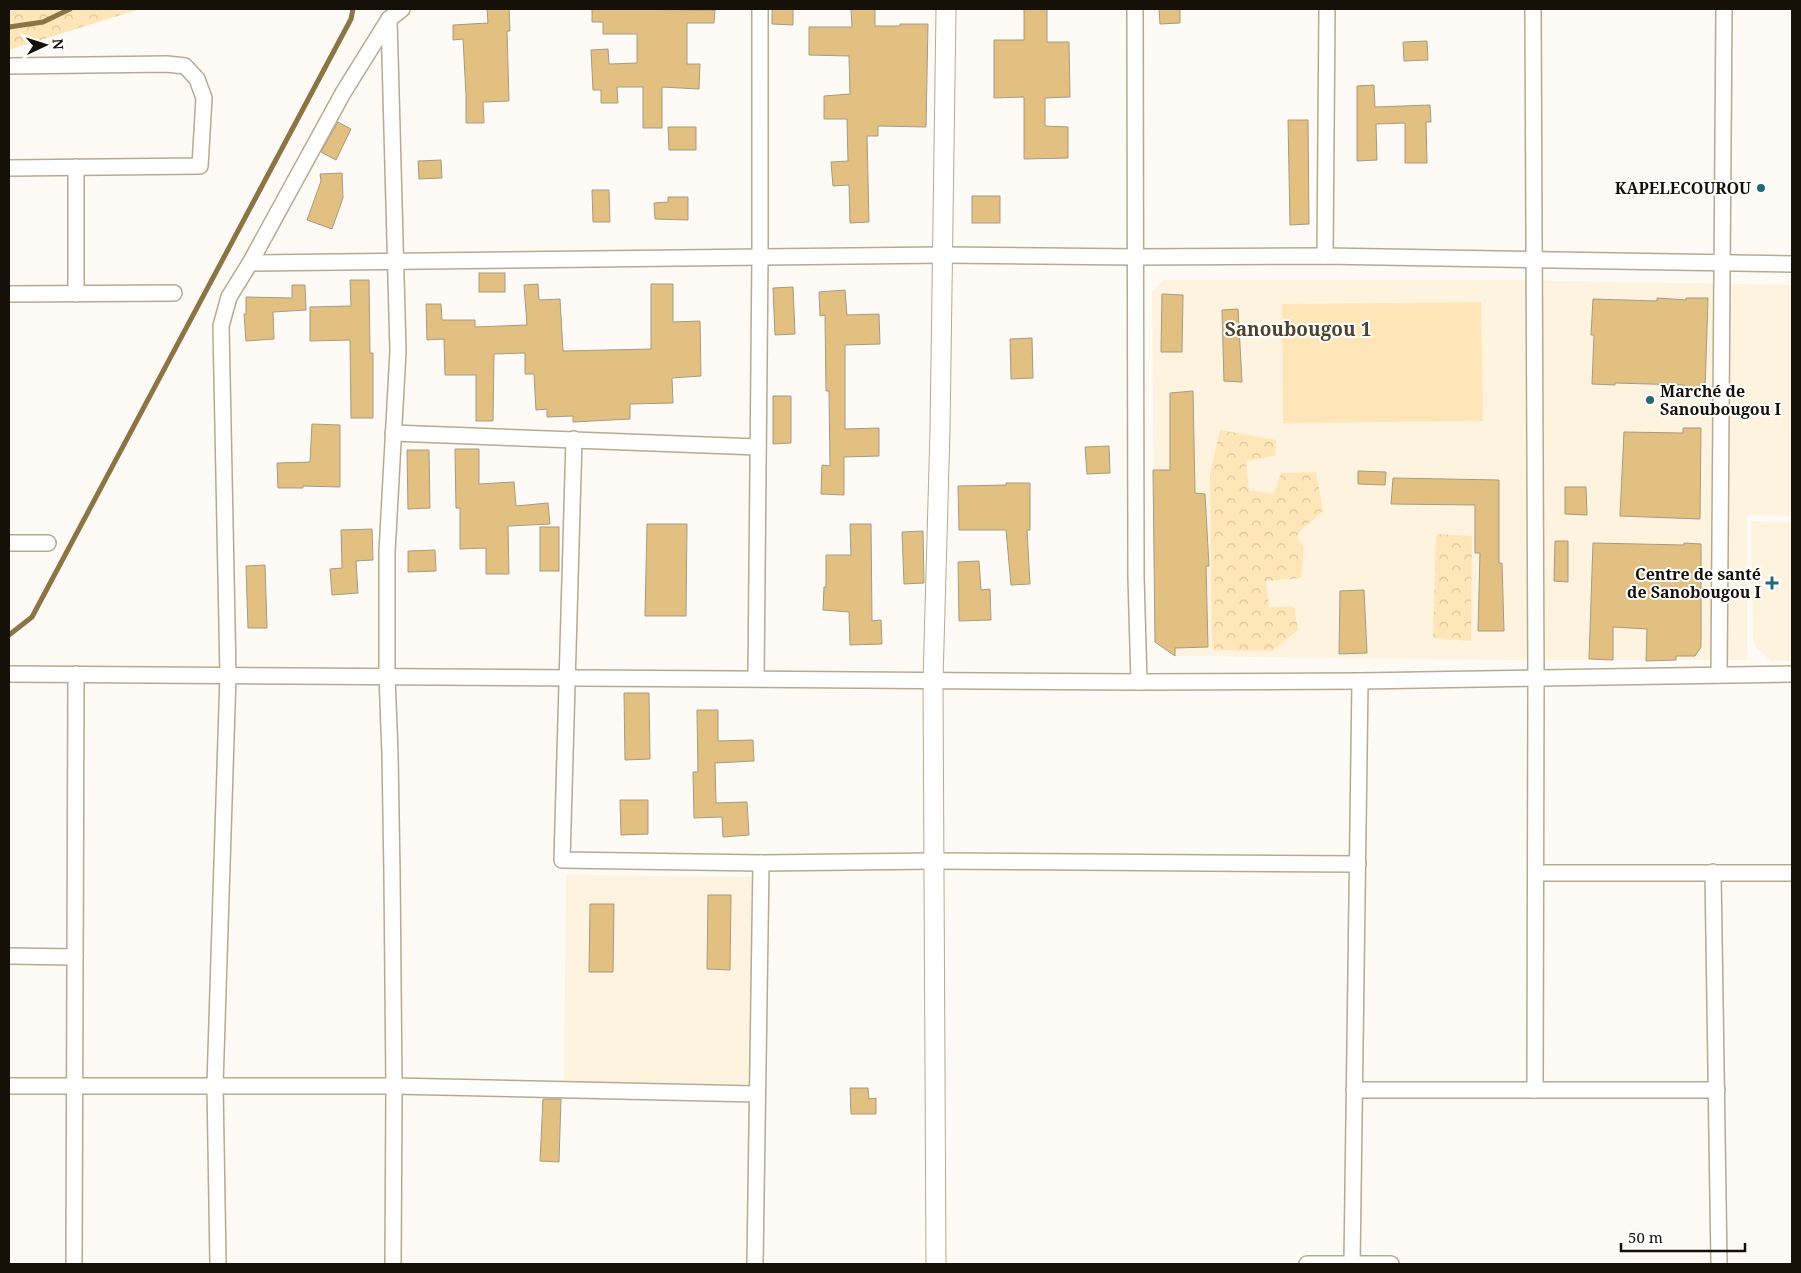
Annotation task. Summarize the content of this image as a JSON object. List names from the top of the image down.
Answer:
{
  "districts": ["Sanoubougou 1"],
  "places": {
    "other": ["KAPELECOUROU", "Marché de Sanoubougou I"],
    "health": ["Centre de santé de Sanobougou I"]
  },
  "scale_bar": "50 m",
  "north": "right"
}
